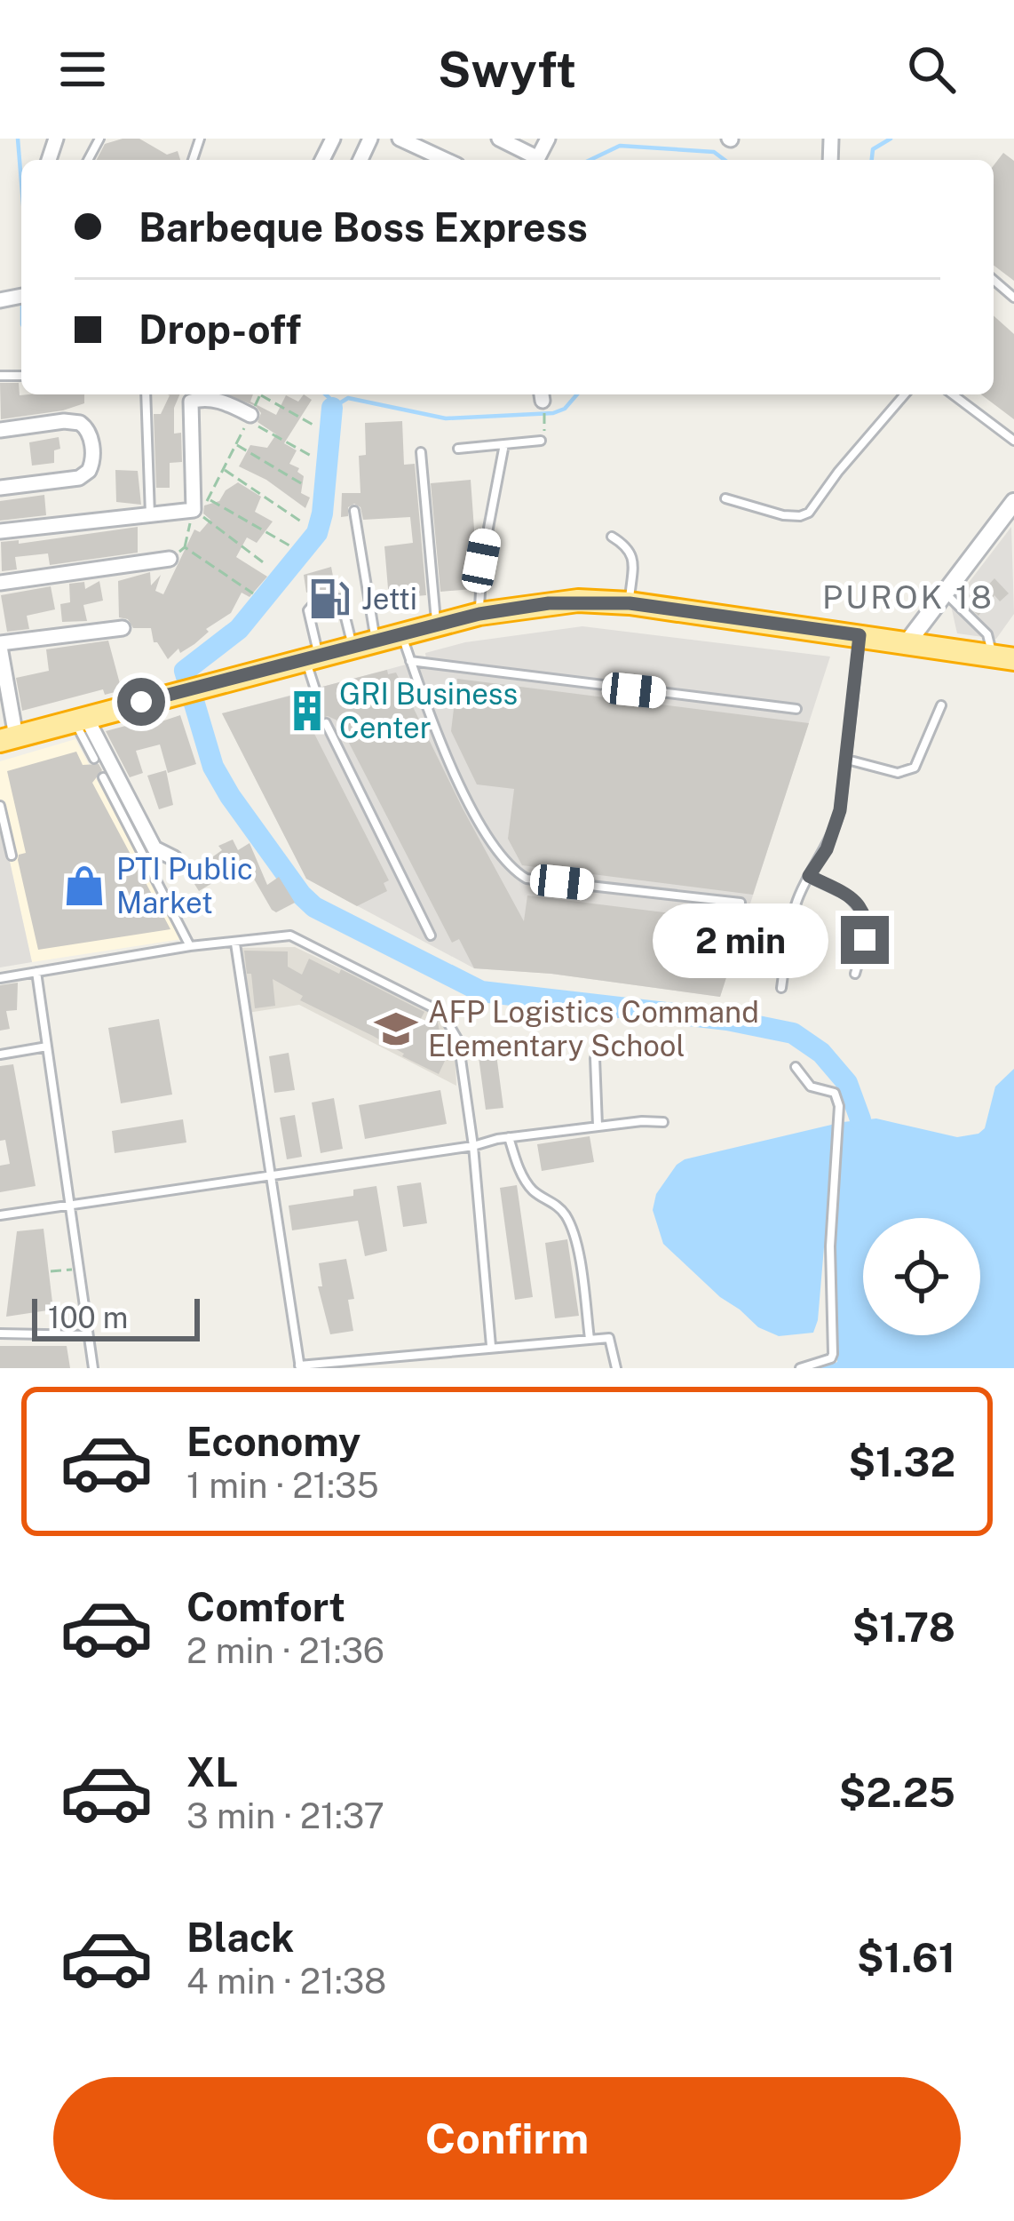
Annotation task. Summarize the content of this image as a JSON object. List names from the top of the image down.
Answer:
{
  "districts": ["PUROK 18"],
  "places": {
    "fuel station": ["Jetti"],
    "building": ["GRI Business Center"],
    "shop": ["PTI Public Market"],
    "school or university": ["AFP Logistics Command Elementary School"]
  },
  "scale_bar": "100 m",
  "page": {
    "header": "Swyft",
    "banner": ["Barbeque Boss Express", "Drop-off"],
    "bubble": "2 min",
    "scale": "100 m",
    "list": [
      {
        "name": "Economy",
        "note": "1 min · 21:35",
        "value": "$1.32"
      },
      {
        "name": "Comfort",
        "note": "2 min · 21:36",
        "value": "$1.78"
      },
      {
        "name": "XL",
        "note": "3 min · 21:37",
        "value": "$2.25"
      },
      {
        "name": "Black",
        "note": "4 min · 21:38",
        "value": "$1.61"
      }
    ],
    "buttons": "Confirm"
  }
}
